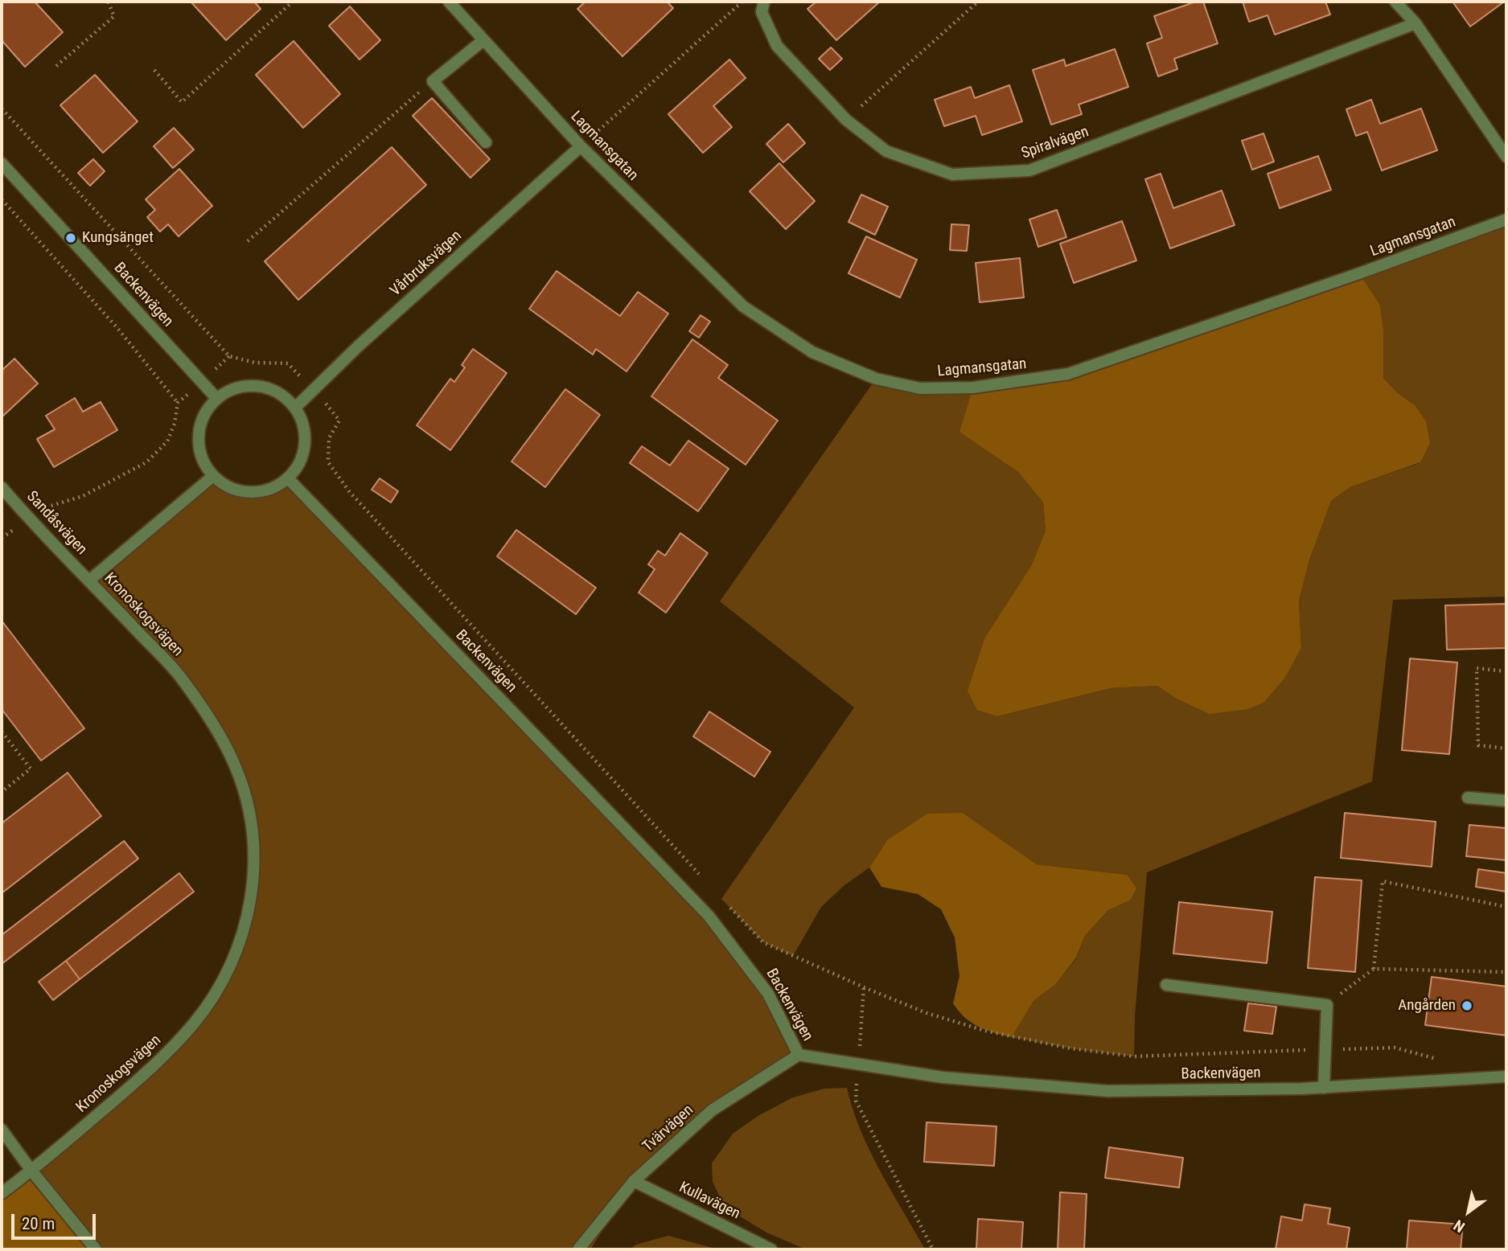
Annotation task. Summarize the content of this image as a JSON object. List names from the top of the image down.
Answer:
{
  "streets": {
    "street": [
      "Spiralvägen",
      "Lagmansgatan",
      "Vårbruksvägen",
      "Backenvägen",
      "Sandåsvägen",
      "Kronoskogsvägen",
      "Tvärvägen",
      "Kullavägen"
    ]
  },
  "crossings": [
    ["Lagmansgatan", "Vårbruksvägen"],
    ["Vårbruksvägen", "Backenvägen"],
    ["Backenvägen", "Tvärvägen"],
    ["Sandåsvägen", "Kronoskogsvägen"],
    ["Tvärvägen", "Kullavägen"]
  ],
  "places": ["Kungsänget", "Angården"],
  "scale_bar": "20 m",
  "north": "bottom left"
}
